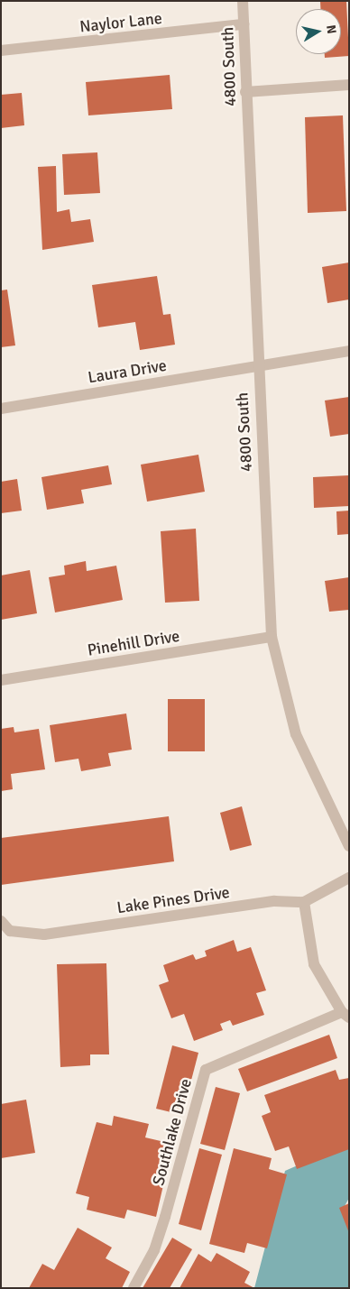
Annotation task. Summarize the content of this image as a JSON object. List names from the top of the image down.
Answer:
{
  "streets": {
    "street": [
      "Naylor Lane",
      "4800 South",
      "Laura Drive",
      "Pinehill Drive",
      "Lake Pines Drive",
      "Southlake Drive"
    ]
  },
  "crossings": [
    ["Naylor Lane", "4800 South"],
    ["4800 South", "Laura Drive"],
    ["4800 South", "Pinehill Drive"]
  ],
  "north": "right"
}
